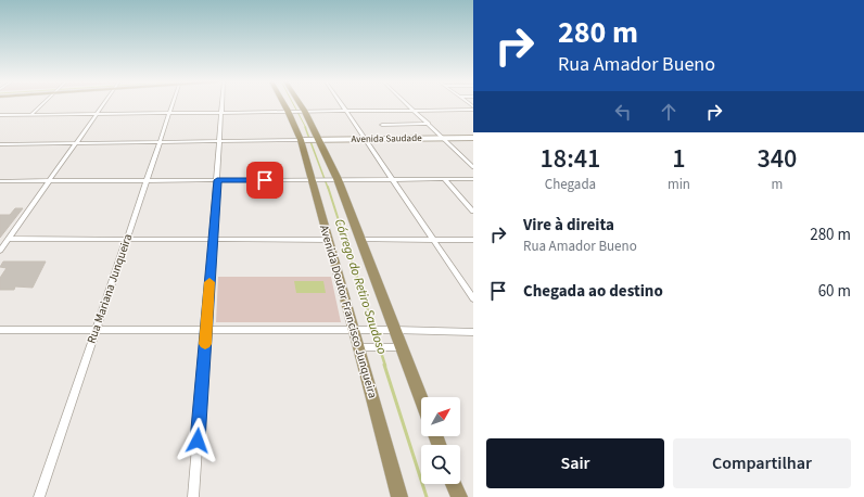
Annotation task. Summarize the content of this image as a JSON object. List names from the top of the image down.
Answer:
{
  "streets": {
    "main road": ["Avenida Doutor Francisco Junqueira"],
    "street": ["Avenida Saudade", "Rua Mariana Junqueira"]
  },
  "crossings": [
    ["Avenida Saudade", "Avenida Doutor Francisco Junqueira"]
  ],
  "water": ["Córrego do Retiro Saudoso"],
  "north": "top right",
  "page": {
    "turn": ["280 m", "Rua Amador Bueno"],
    "eta": [
      "18:41",
      "Chegada",
      "1",
      "min",
      "340",
      "m"
    ],
    "list": [
      {
        "name": "Vire à direita",
        "note": "Rua Amador Bueno",
        "value": "280 m"
      },
      {
        "name": "Chegada ao destino",
        "value": "60 m"
      }
    ],
    "buttons": ["Sair", "Compartilhar"]
  }
}
